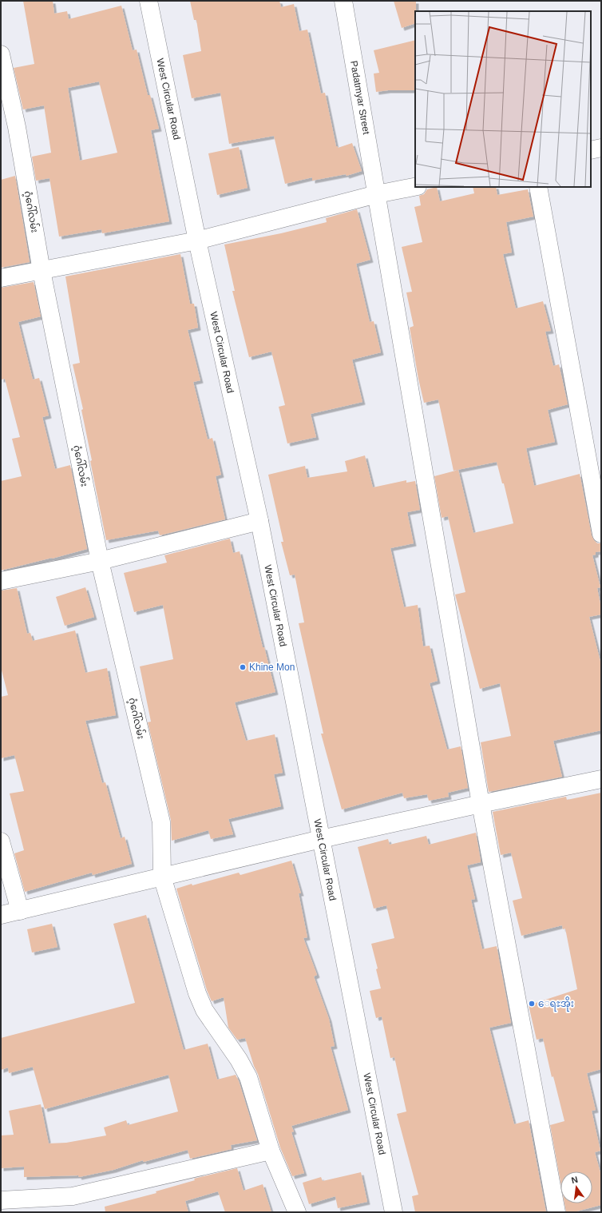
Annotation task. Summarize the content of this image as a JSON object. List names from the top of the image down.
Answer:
{
  "streets": {
    "street": ["Padatmyar Street", "West Circular Road", "ဂံ့ဂေါ်လမ်း"]
  },
  "places": ["Khine Mon", "ေရႊအိုး"],
  "north": "top"
}
